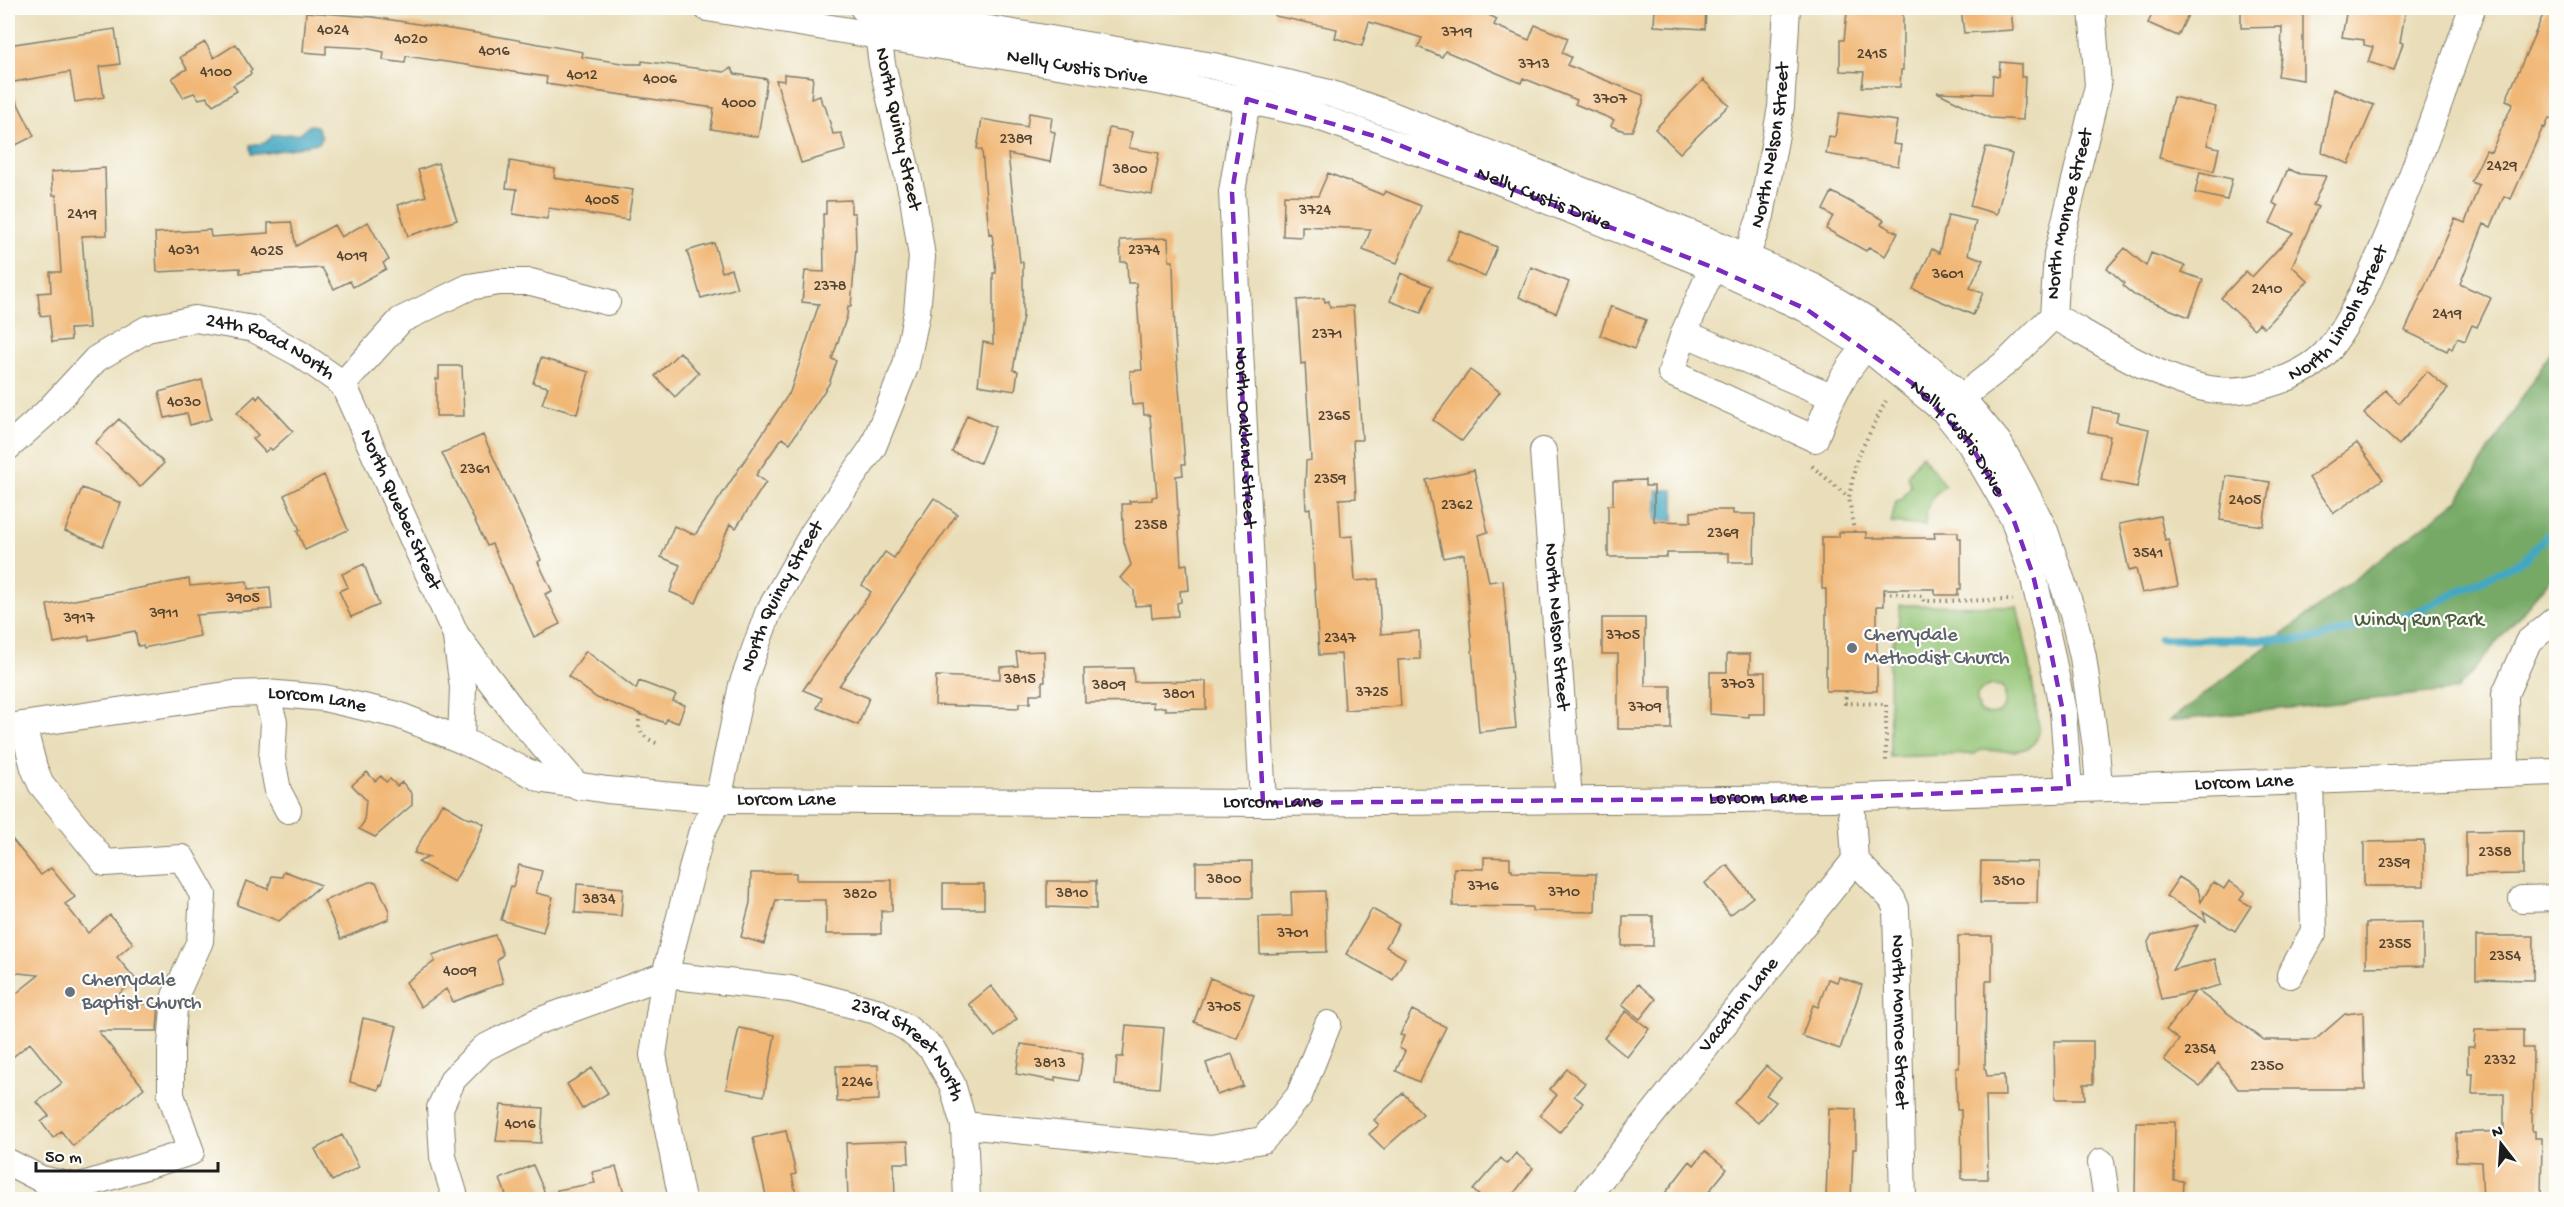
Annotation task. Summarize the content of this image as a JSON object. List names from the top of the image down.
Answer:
{
  "streets": {
    "street": [
      "Nelly Custis Drive",
      "North Quincy Street",
      "North Nelson Street",
      "North Monroe Street",
      "North Lincoln Street",
      "24th Road North",
      "North Oakland Street",
      "North Quebec Street",
      "Lorcom Lane",
      "Vacation Lane",
      "23rd Street North"
    ]
  },
  "crossings": [
    ["Nelly Custis Drive", "North Quincy Street"],
    ["Nelly Custis Drive", "North Nelson Street"],
    ["Nelly Custis Drive", "North Monroe Street"],
    ["Nelly Custis Drive", "North Oakland Street"],
    ["Nelly Custis Drive", "Lorcom Lane"],
    ["North Quincy Street", "Lorcom Lane"],
    ["North Quincy Street", "23rd Street North"],
    ["North Nelson Street", "Lorcom Lane"],
    ["North Monroe Street", "North Lincoln Street"],
    ["North Monroe Street", "Vacation Lane"],
    ["24th Road North", "North Quebec Street"],
    ["North Oakland Street", "Lorcom Lane"],
    ["North Quebec Street", "Lorcom Lane"]
  ],
  "parks": ["Windy Run Park"],
  "places": ["Cherrydale Methodist Church", "Cherrydale Baptist Church"],
  "house_numbers": [
    "4024",
    "3719",
    "4020",
    "4016",
    "2415",
    "3713",
    "4100",
    "4012",
    "4006",
    "3707",
    "4000",
    "2389",
    "2429",
    "3800",
    "4005",
    "3724",
    "2419",
    "4031",
    "2374",
    "4025",
    "4019",
    "3601",
    "2378",
    "2410",
    "2419",
    "2371",
    "4030",
    "2365",
    "2361",
    "2359",
    "2405",
    "2362",
    "2358",
    "2369",
    "3541",
    "3905",
    "3911",
    "3917",
    "3705",
    "2347",
    "3815",
    "3703",
    "3809",
    "3725",
    "3801",
    "3709",
    "2358",
    "2359",
    "3800",
    "3510",
    "3716",
    "3710",
    "3810",
    "3820",
    "3834",
    "3701",
    "2355",
    "2354",
    "4009",
    "3705",
    "2354",
    "2332",
    "3813",
    "2350",
    "2246",
    "4016"
  ],
  "scale_bar": "50 m",
  "north": "top"
}
